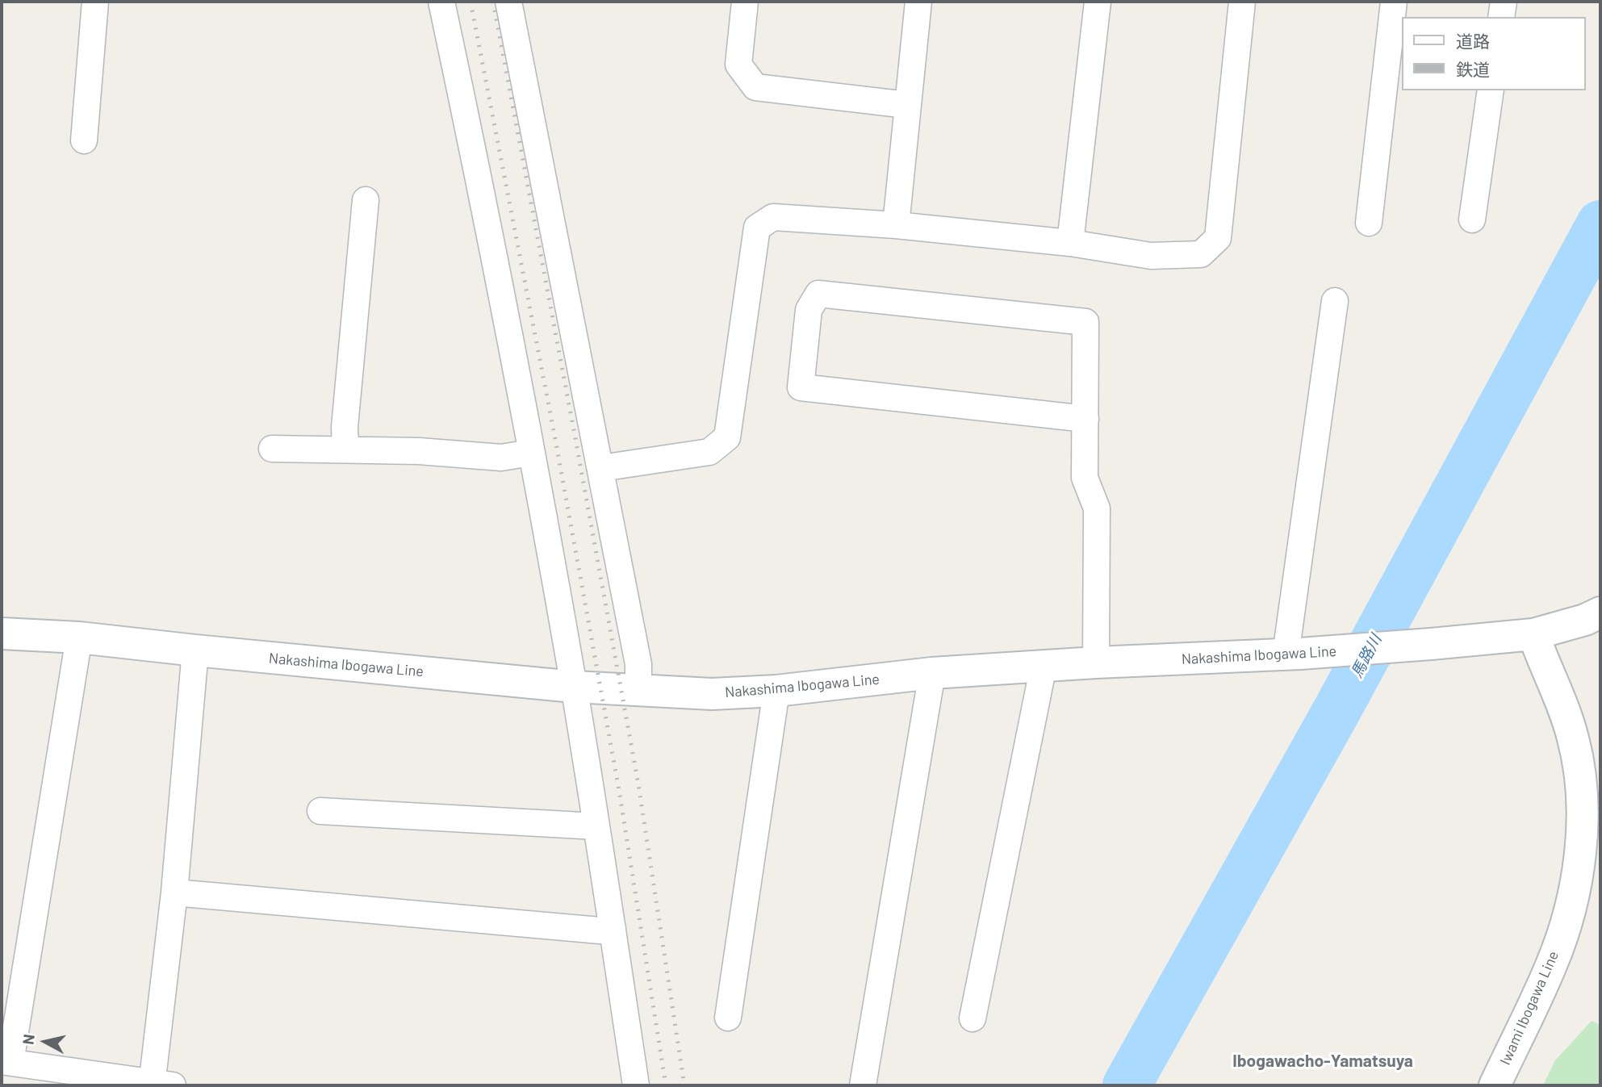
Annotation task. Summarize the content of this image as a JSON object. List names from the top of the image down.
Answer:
{
  "streets": {
    "main road": ["Nakashima Ibogawa Line", "Iwami Ibogawa Line"]
  },
  "crossings": [
    ["Nakashima Ibogawa Line", "Iwami Ibogawa Line"]
  ],
  "districts": ["Ibogawacho-Yamatsuya"],
  "water": ["馬路川"],
  "legend": ["道路", "鉄道"],
  "north": "left"
}
